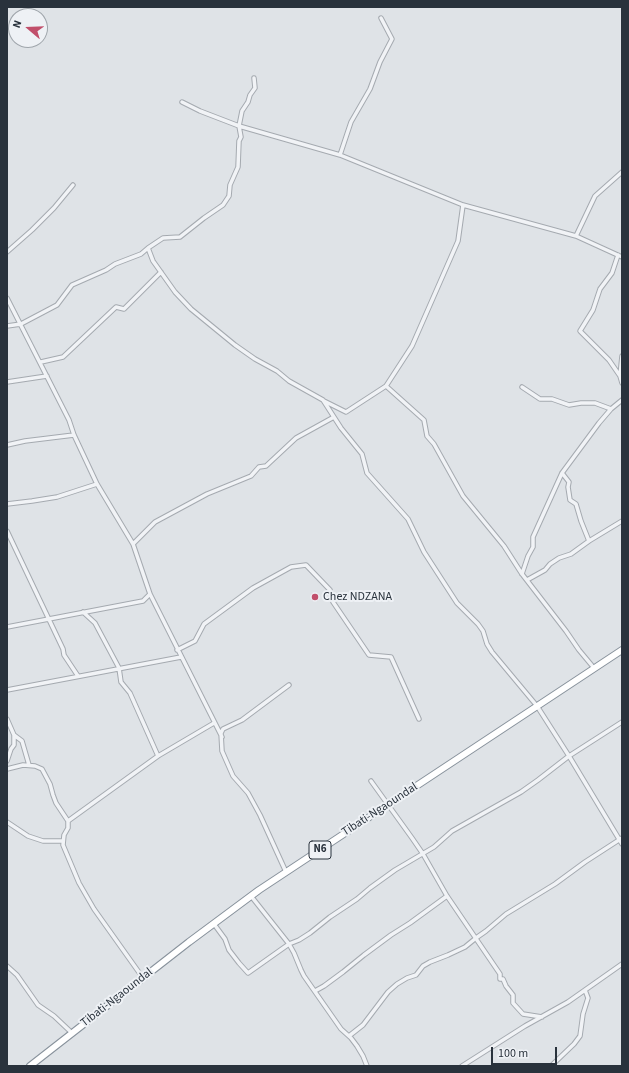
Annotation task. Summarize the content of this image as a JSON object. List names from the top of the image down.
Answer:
{
  "streets": {
    "highway": ["Tibati-Ngaoundal", "N6"]
  },
  "places": ["Chez NDZANA"],
  "scale_bar": "100 m",
  "north": "left"
}
